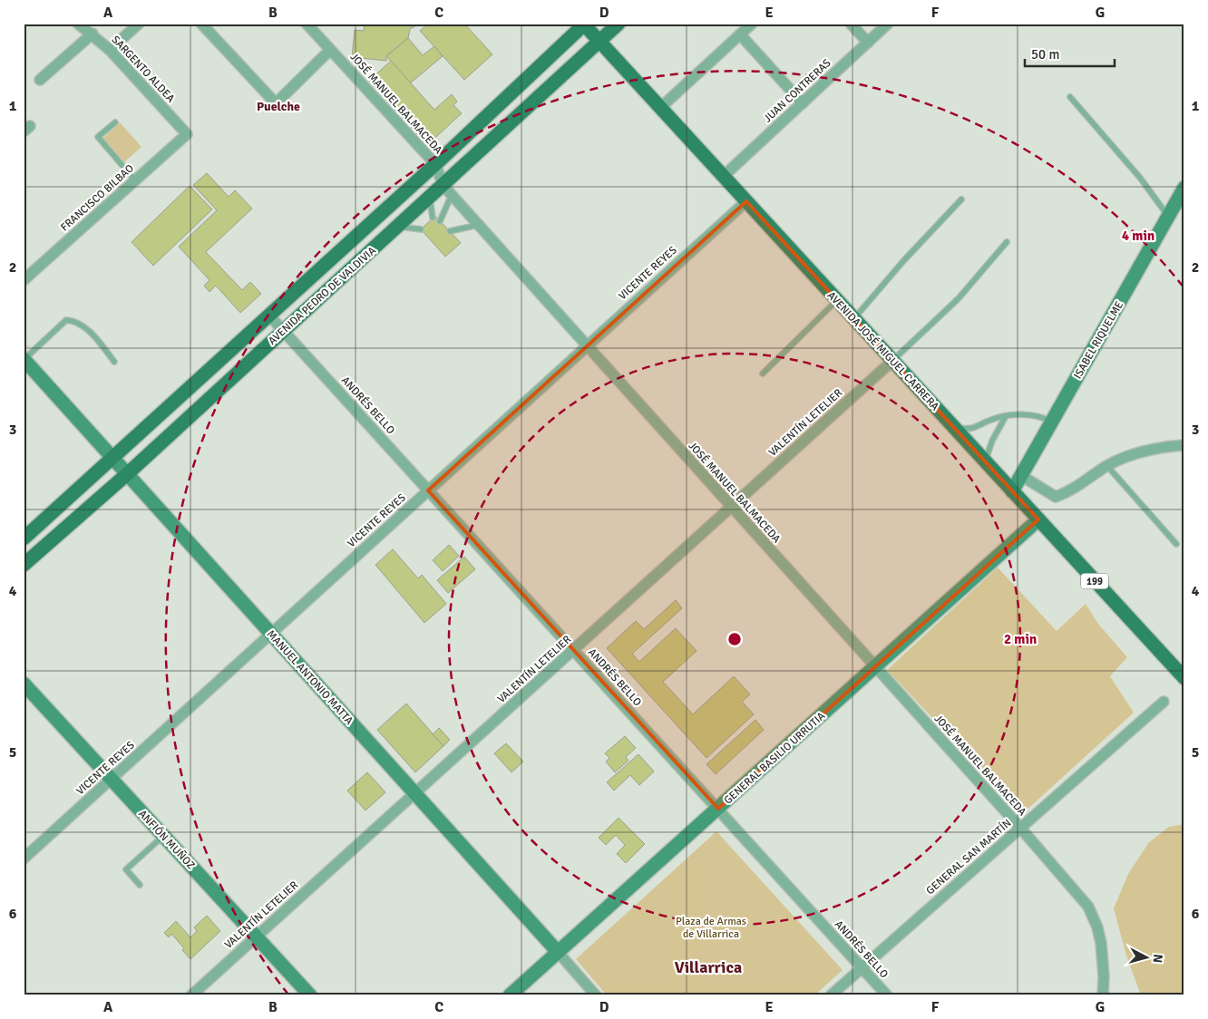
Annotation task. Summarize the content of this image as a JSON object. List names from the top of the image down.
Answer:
{
  "streets": {
    "main road": ["AVENIDA PEDRO DE VALDIVIA", "AVENIDA JOSÉ MIGUEL CARRERA", "199"],
    "street": [
      "SARGENTO ALDEA",
      "JUAN CONTRERAS",
      "JOSÉ MANUEL BALMACEDA",
      "FRANCISCO BILBAO",
      "VICENTE REYES",
      "ISABEL RIQUELME",
      "ANDRÉS BELLO",
      "VALENTÍN LETELIER",
      "MANUEL ANTONIO MATTA",
      "GENERAL BASILIO URRUTIA",
      "ANFIÓN MUÑOZ",
      "GENERAL SAN MARTÍN"
    ]
  },
  "crossings": [
    ["SARGENTO ALDEA", "FRANCISCO BILBAO"],
    ["JUAN CONTRERAS", "AVENIDA JOSÉ MIGUEL CARRERA"],
    ["JOSÉ MANUEL BALMACEDA", "VICENTE REYES"],
    ["JOSÉ MANUEL BALMACEDA", "AVENIDA PEDRO DE VALDIVIA"],
    ["JOSÉ MANUEL BALMACEDA", "VALENTÍN LETELIER"],
    ["JOSÉ MANUEL BALMACEDA", "GENERAL BASILIO URRUTIA"],
    ["JOSÉ MANUEL BALMACEDA", "GENERAL SAN MARTÍN"],
    ["VICENTE REYES", "AVENIDA JOSÉ MIGUEL CARRERA"],
    ["VICENTE REYES", "ANDRÉS BELLO"],
    ["VICENTE REYES", "MANUEL ANTONIO MATTA"],
    ["VICENTE REYES", "ANFIÓN MUÑOZ"],
    ["AVENIDA PEDRO DE VALDIVIA", "AVENIDA JOSÉ MIGUEL CARRERA"],
    ["AVENIDA PEDRO DE VALDIVIA", "ANDRÉS BELLO"],
    ["AVENIDA PEDRO DE VALDIVIA", "MANUEL ANTONIO MATTA"],
    ["ISABEL RIQUELME", "AVENIDA JOSÉ MIGUEL CARRERA"],
    ["AVENIDA JOSÉ MIGUEL CARRERA", "VALENTÍN LETELIER"],
    ["AVENIDA JOSÉ MIGUEL CARRERA", "GENERAL BASILIO URRUTIA"],
    ["ANDRÉS BELLO", "VALENTÍN LETELIER"],
    ["ANDRÉS BELLO", "GENERAL BASILIO URRUTIA"],
    ["ANDRÉS BELLO", "GENERAL SAN MARTÍN"],
    ["VALENTÍN LETELIER", "MANUEL ANTONIO MATTA"],
    ["VALENTÍN LETELIER", "ANFIÓN MUÑOZ"],
    ["MANUEL ANTONIO MATTA", "GENERAL BASILIO URRUTIA"]
  ],
  "districts": ["Puelche", "Villarrica"],
  "parks": ["Plaza de Armas de Villarrica"],
  "scale_bar": "50 m",
  "north": "right",
  "grid": {
    "columns": [
      "A",
      "B",
      "C",
      "D",
      "E",
      "F",
      "G"
    ],
    "rows": [
      "1",
      "2",
      "3",
      "4",
      "5",
      "6"
    ]
  },
  "rings": ["4 min", "2 min"]
}
